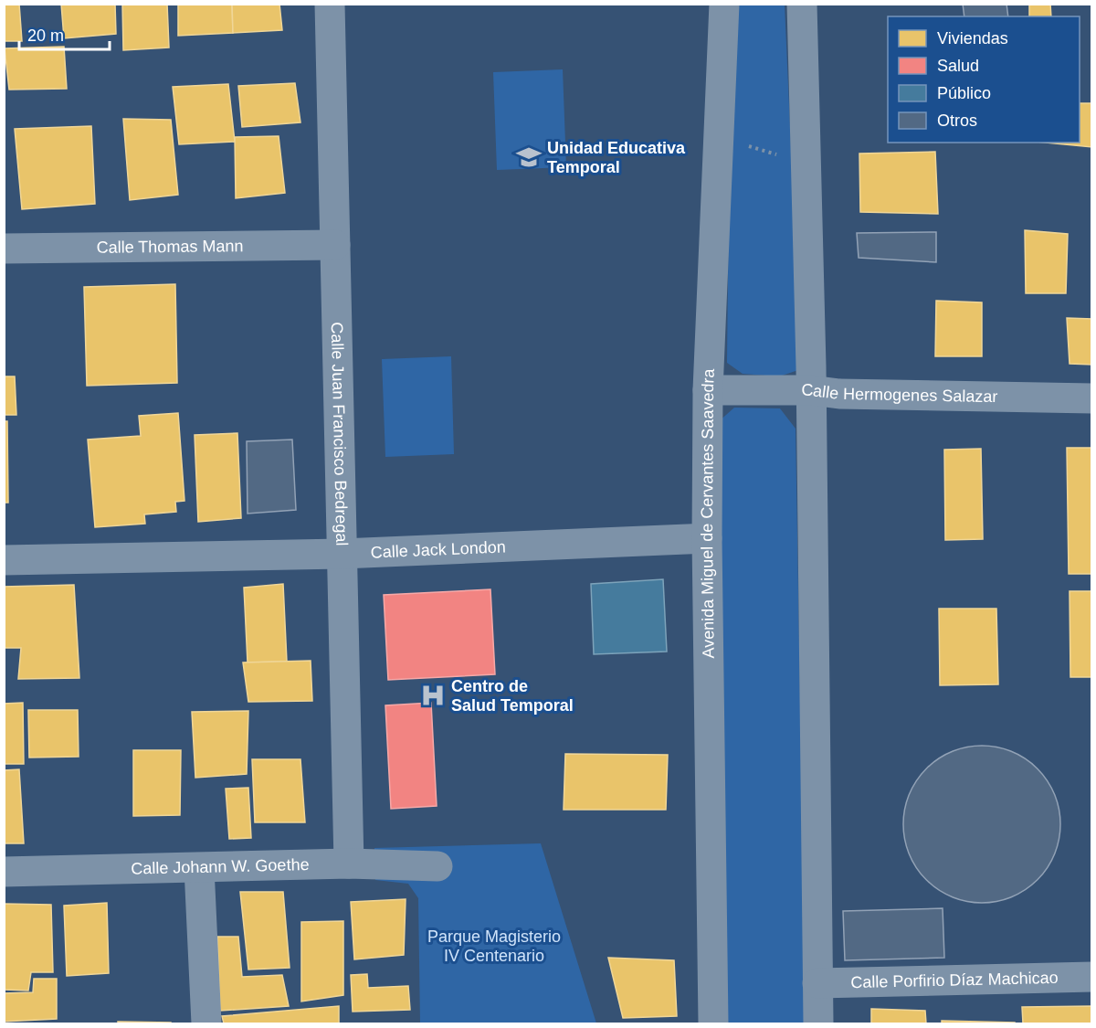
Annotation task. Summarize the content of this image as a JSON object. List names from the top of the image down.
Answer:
{
  "streets": {
    "street": [
      "Calle Thomas Mann",
      "Calle Hermogenes Salazar",
      "Calle Juan Francisco Bedregal",
      "Avenida Miguel de Cervantes Saavedra",
      "Calle Jack London",
      "Calle Johann W. Goethe",
      "Calle Porfirio Díaz Machicao"
    ]
  },
  "crossings": [
    ["Calle Thomas Mann", "Calle Juan Francisco Bedregal"],
    ["Calle Hermogenes Salazar", "Avenida Miguel de Cervantes Saavedra"],
    ["Calle Juan Francisco Bedregal", "Calle Jack London"],
    ["Calle Juan Francisco Bedregal", "Calle Johann W. Goethe"],
    ["Avenida Miguel de Cervantes Saavedra", "Calle Jack London"]
  ],
  "parks": ["Parque Magisterio IV Centenario"],
  "places": {
    "school or university": ["Unidad Educativa Temporal"],
    "hospital": ["Centro de Salud Temporal"]
  },
  "legend": [
    "Viviendas",
    "Salud",
    "Público",
    "Otros"
  ],
  "scale_bar": "20 m"
}
